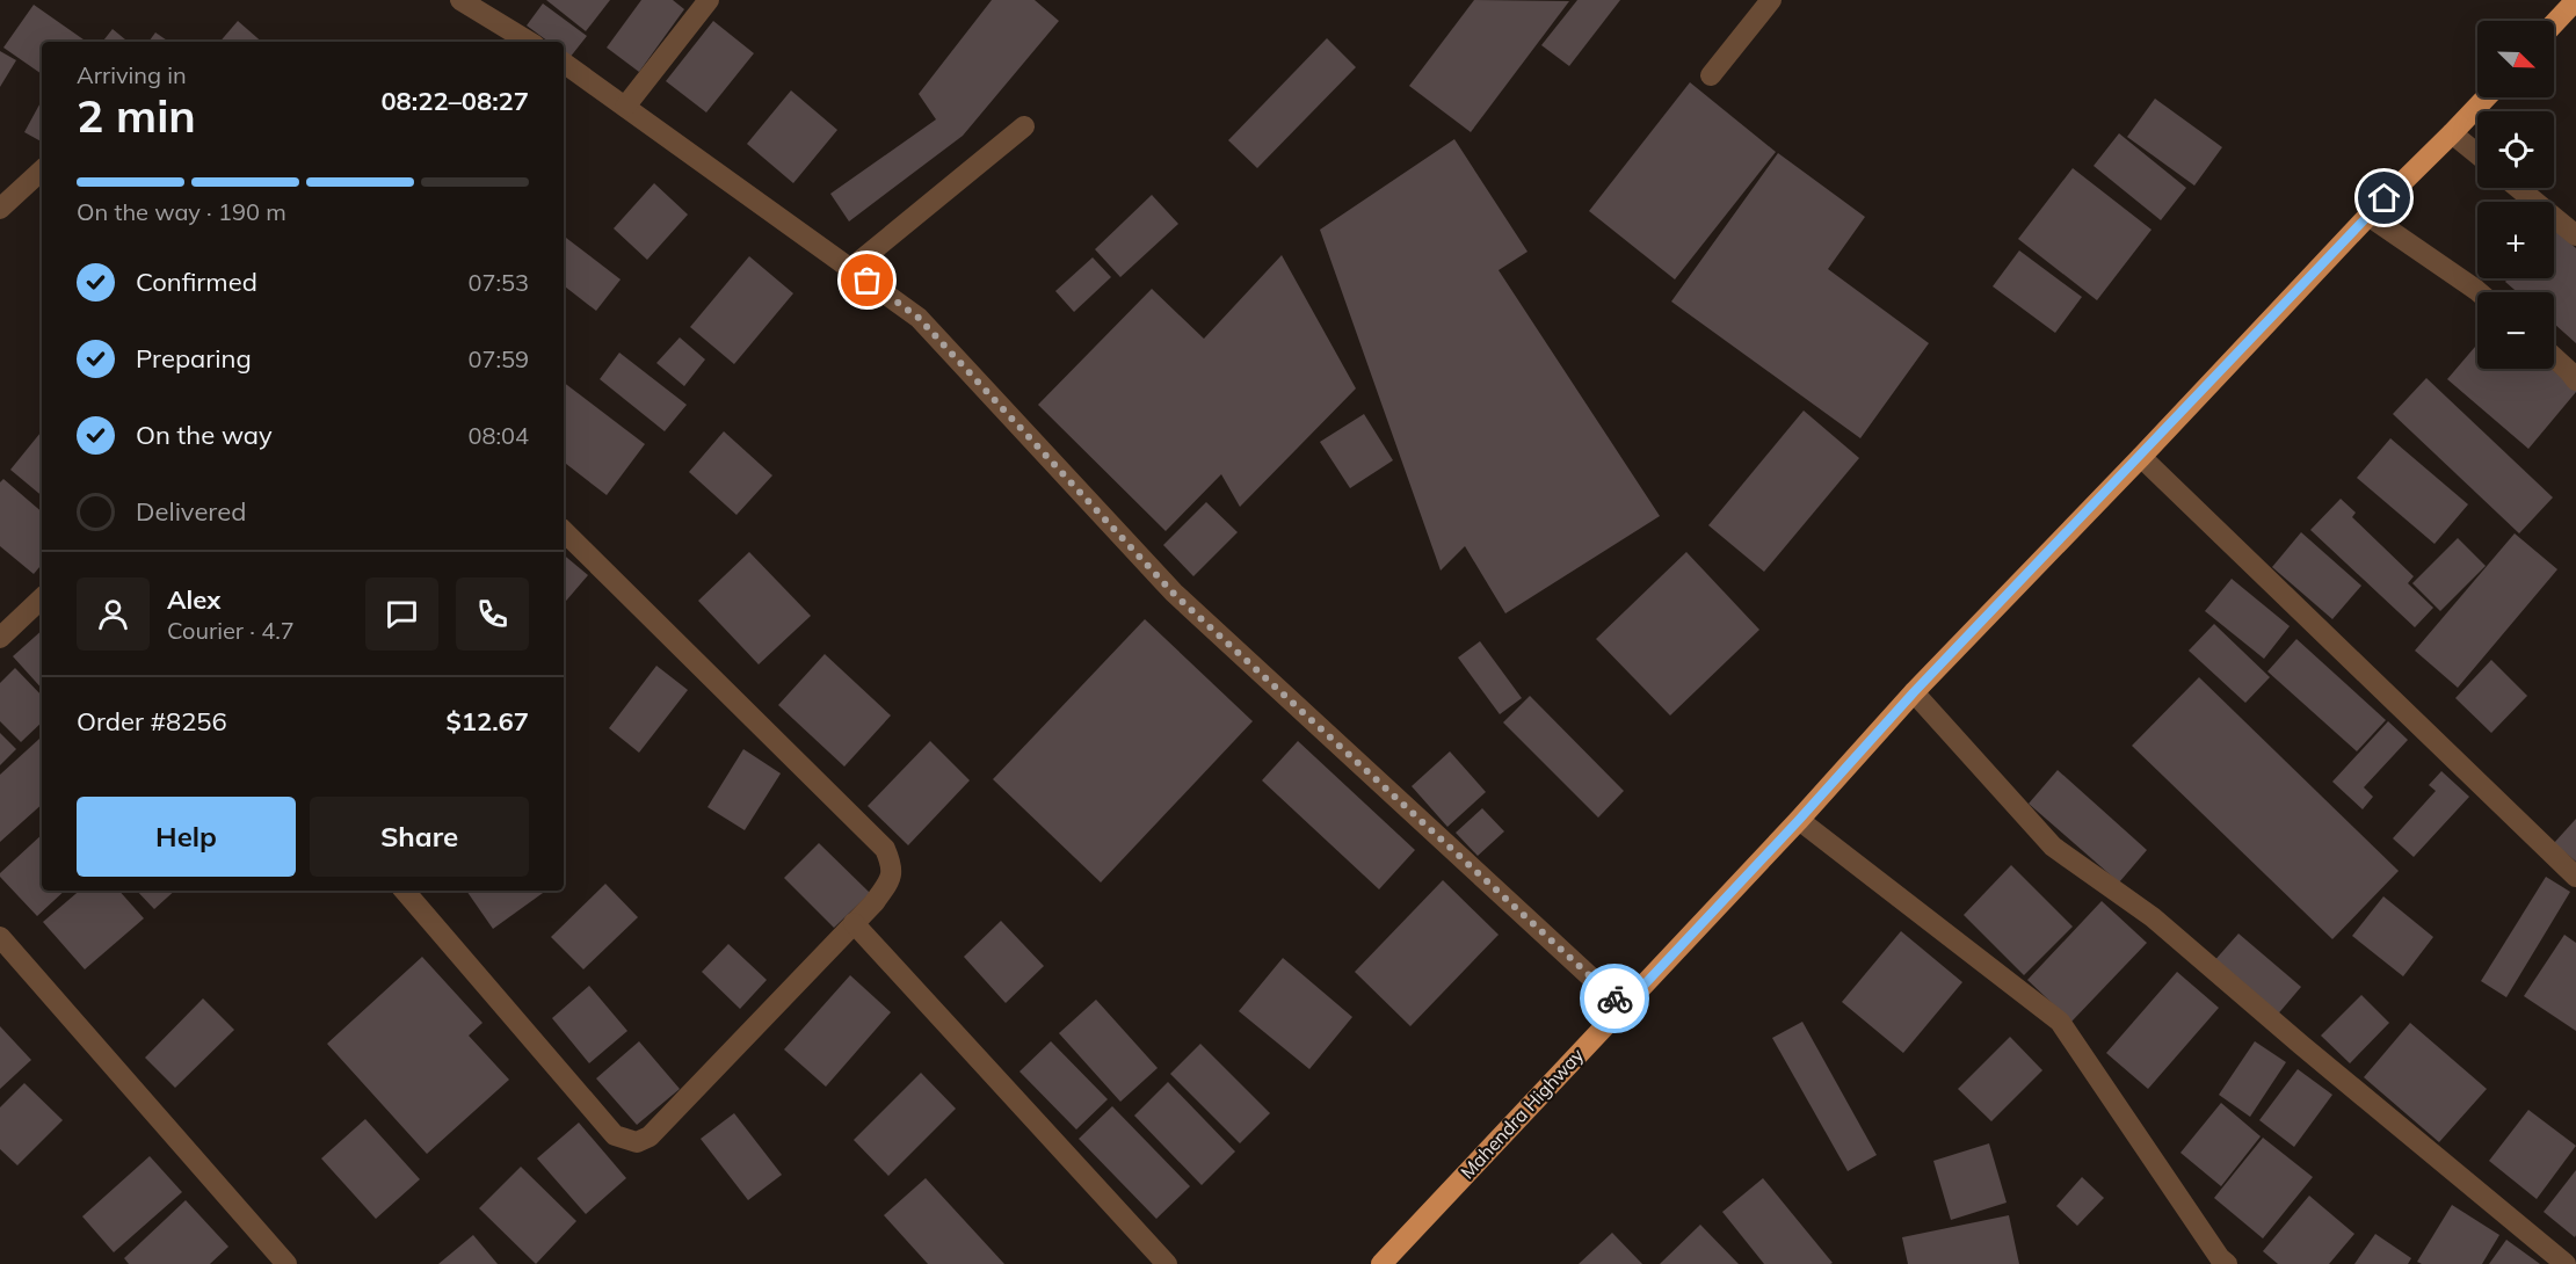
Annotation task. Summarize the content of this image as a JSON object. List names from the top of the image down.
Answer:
{
  "streets": {
    "highway": ["Mahendra Highway"]
  },
  "north": "bottom right",
  "page": {
    "map_buttons": ["+", "−"],
    "heading": ["2 min", "Arriving in", "08:22–08:27"],
    "panel": [
      "Alex",
      "Courier · 4.7",
      "Order #8256",
      "$12.67"
    ],
    "bar": "On the way · 190 m",
    "list": [
      ["Confirmed", "07:53"],
      ["Preparing", "07:59"],
      ["On the way", "08:04"],
      "Delivered"
    ],
    "buttons": ["Help", "Share"]
  }
}
